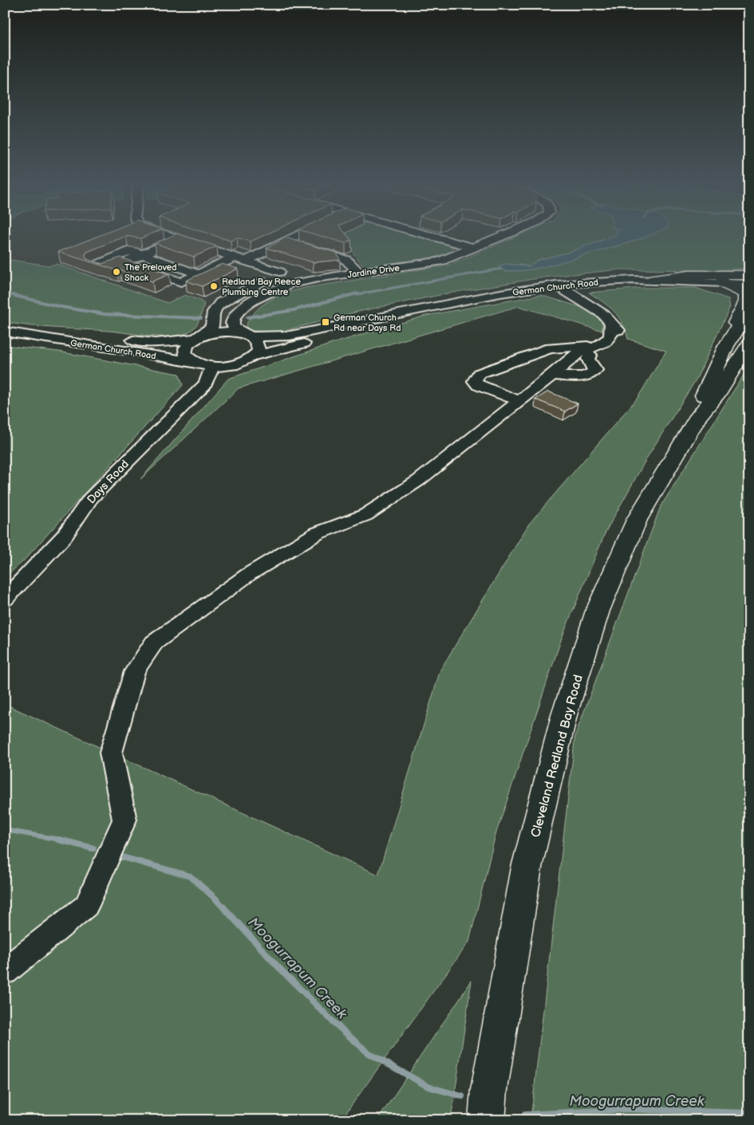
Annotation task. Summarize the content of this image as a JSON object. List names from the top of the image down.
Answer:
{
  "streets": {
    "highway": ["Cleveland Redland Bay Road"],
    "street": ["Jardine Drive", "German Church Road", "Days Road"]
  },
  "crossings": [
    ["German Church Road", "Days Road"]
  ],
  "water": ["Moogurrapum Creek"],
  "places": {
    "other": ["The Preloved Shack", "Redland Bay Reece Plumbing Centre"],
    "transit": ["German Church Rd near Days Rd"]
  }
}
